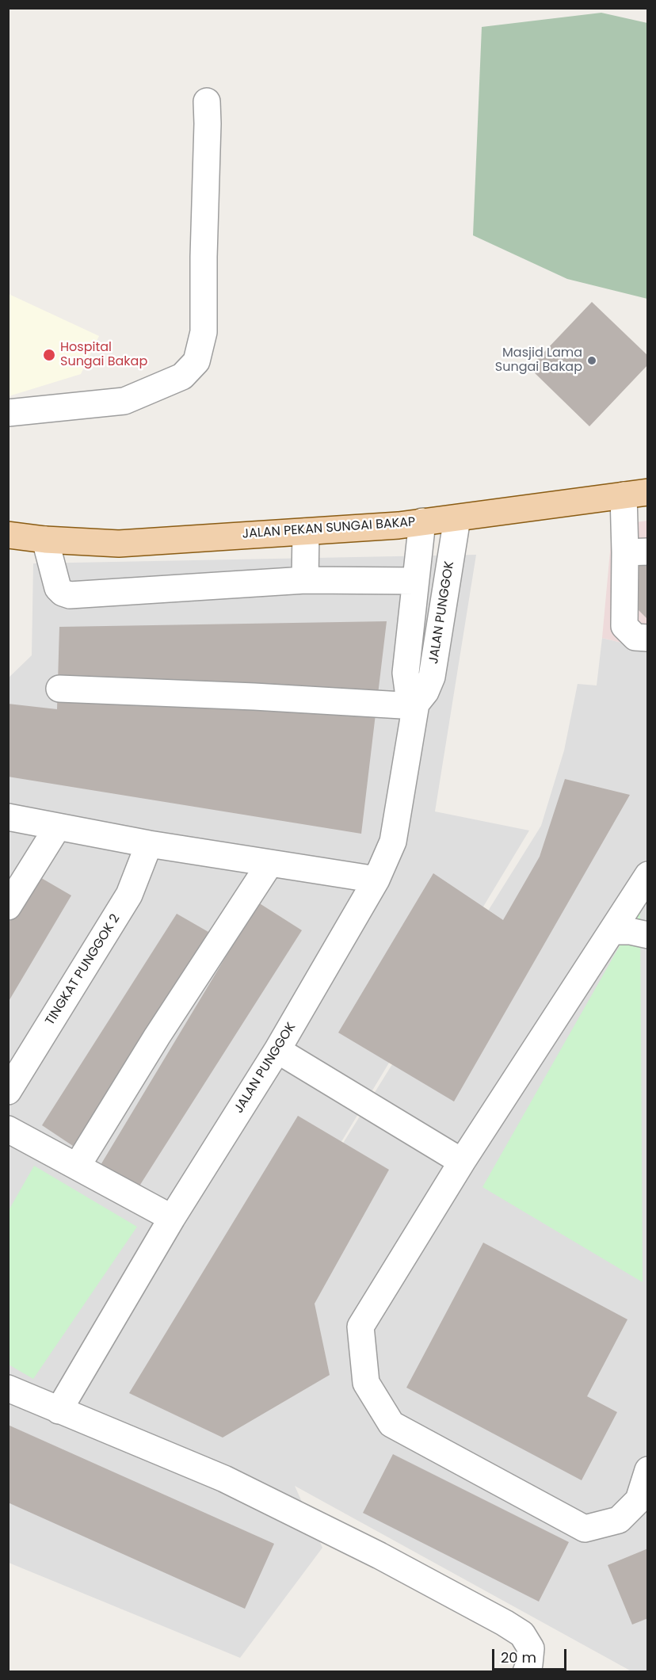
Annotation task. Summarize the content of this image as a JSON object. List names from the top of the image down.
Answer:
{
  "streets": {
    "main road": ["JALAN PEKAN SUNGAI BAKAP"],
    "street": ["JALAN PUNGGOK", "TINGKAT PUNGGOK 2"]
  },
  "crossings": [
    ["JALAN PEKAN SUNGAI BAKAP", "JALAN PUNGGOK"]
  ],
  "places": ["Hospital Sungai Bakap", "Masjid Lama Sungai Bakap"],
  "scale_bar": "20 m"
}
